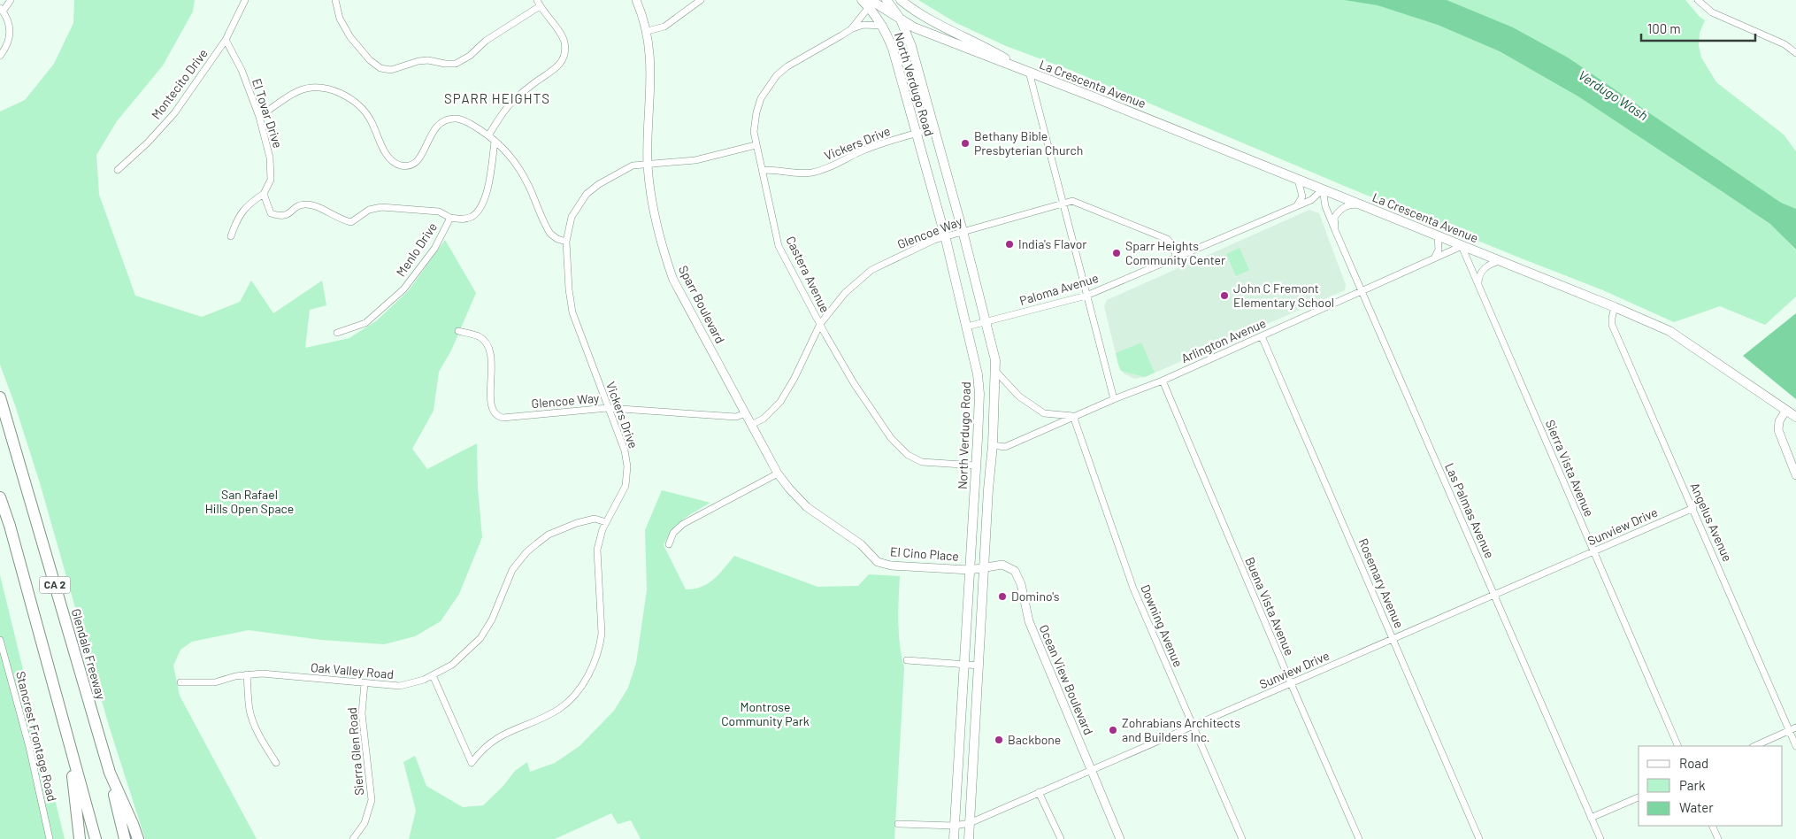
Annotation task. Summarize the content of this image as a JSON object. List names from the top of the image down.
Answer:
{
  "streets": {
    "highway": ["CA 2", "Glendale Freeway"],
    "main road": ["North Verdugo Road", "La Crescenta Avenue"],
    "street": [
      "Montecito Drive",
      "El Tovar Drive",
      "Vickers Drive",
      "Glencoe Way",
      "Menlo Drive",
      "Castera Avenue",
      "Paloma Avenue",
      "Sparr Boulevard",
      "Arlington Avenue",
      "Sierra Vista Avenue",
      "Las Palmas Avenue",
      "Angelus Avenue",
      "Sunview Drive",
      "El Cino Place",
      "Rosemary Avenue",
      "Buena Vista Avenue",
      "Downing Avenue",
      "Oak Valley Road",
      "Ocean View Boulevard",
      "Stancrest Frontage Road",
      "Sierra Glen Road"
    ]
  },
  "crossings": [
    ["Montecito Drive", "El Tovar Drive"],
    ["North Verdugo Road", "La Crescenta Avenue"],
    ["North Verdugo Road", "Vickers Drive"],
    ["North Verdugo Road", "Glencoe Way"],
    ["North Verdugo Road", "Castera Avenue"],
    ["North Verdugo Road", "Paloma Avenue"],
    ["North Verdugo Road", "Arlington Avenue"],
    ["North Verdugo Road", "Sunview Drive"],
    ["North Verdugo Road", "El Cino Place"],
    ["North Verdugo Road", "Ocean View Boulevard"],
    ["La Crescenta Avenue", "Castera Avenue"],
    ["La Crescenta Avenue", "Paloma Avenue"],
    ["La Crescenta Avenue", "Arlington Avenue"],
    ["La Crescenta Avenue", "Sierra Vista Avenue"],
    ["La Crescenta Avenue", "Las Palmas Avenue"],
    ["La Crescenta Avenue", "Angelus Avenue"],
    ["Vickers Drive", "Glencoe Way"],
    ["Vickers Drive", "Castera Avenue"],
    ["Vickers Drive", "Sparr Boulevard"],
    ["Vickers Drive", "Oak Valley Road"],
    ["Glencoe Way", "Castera Avenue"],
    ["Glencoe Way", "Paloma Avenue"],
    ["Glencoe Way", "Sparr Boulevard"],
    ["Paloma Avenue", "Las Palmas Avenue"],
    ["Sparr Boulevard", "El Cino Place"],
    ["Arlington Avenue", "Sierra Vista Avenue"],
    ["Arlington Avenue", "Las Palmas Avenue"],
    ["Arlington Avenue", "Rosemary Avenue"],
    ["Arlington Avenue", "Buena Vista Avenue"],
    ["Arlington Avenue", "Downing Avenue"],
    ["Sierra Vista Avenue", "Sunview Drive"],
    ["Las Palmas Avenue", "Sunview Drive"],
    ["Angelus Avenue", "Sunview Drive"],
    ["Sunview Drive", "Rosemary Avenue"],
    ["Sunview Drive", "Buena Vista Avenue"],
    ["Sunview Drive", "Downing Avenue"],
    ["Sunview Drive", "Ocean View Boulevard"],
    ["El Cino Place", "Ocean View Boulevard"],
    ["Oak Valley Road", "Sierra Glen Road"]
  ],
  "districts": ["SPARR HEIGHTS"],
  "water": ["Verdugo Wash"],
  "parks": ["San Rafael Hills Open Space", "Montrose Community Park"],
  "places": [
    "Bethany Bible Presbyterian Church",
    "India's Flavor",
    "Sparr Heights Community Center",
    "John C Fremont Elementary School",
    "Domino's",
    "Zohrabians Architects and Builders Inc.",
    "Backbone"
  ],
  "legend": ["Road", "Park", "Water"],
  "scale_bar": "100 m"
}
